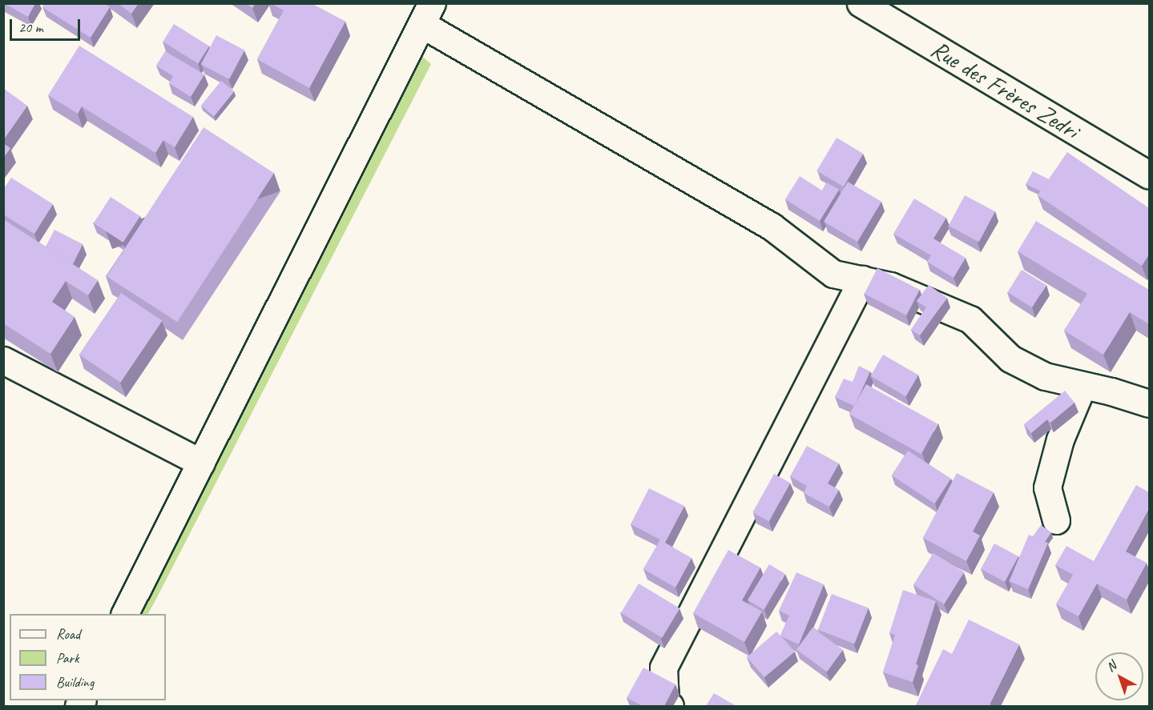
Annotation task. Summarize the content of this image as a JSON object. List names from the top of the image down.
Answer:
{
  "streets": {
    "street": ["Rue des Frères Zedri"]
  },
  "legend": ["Road", "Park", "Building"],
  "scale_bar": "20 m",
  "north": "top left"
}
